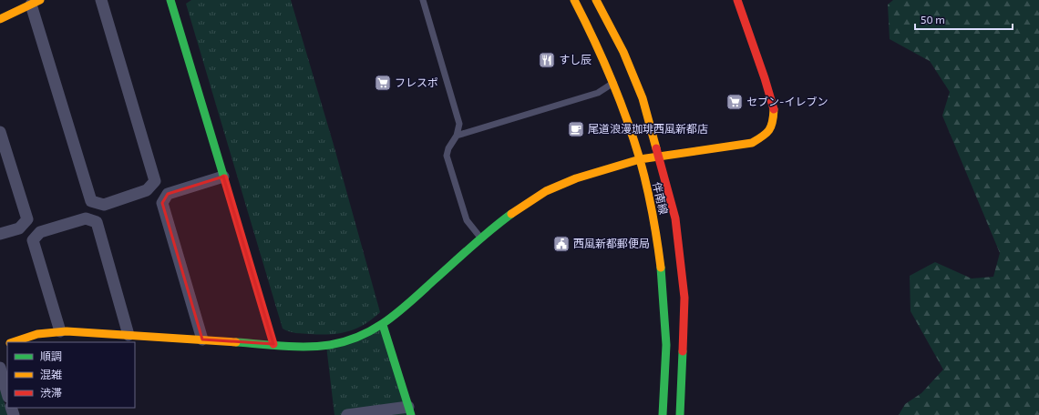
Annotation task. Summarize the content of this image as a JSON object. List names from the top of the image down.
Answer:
{
  "streets": {
    "street": ["伴南線"]
  },
  "places": {
    "restaurant": ["すし辰"],
    "supermarket": ["フレスポ", "セブン-イレブン"],
    "cafe": ["尾道浪漫珈琲西風新都店"],
    "public building": ["西風新都郵便局"]
  },
  "legend": ["順調", "混雑", "渋滞"],
  "scale_bar": "50 m"
}
